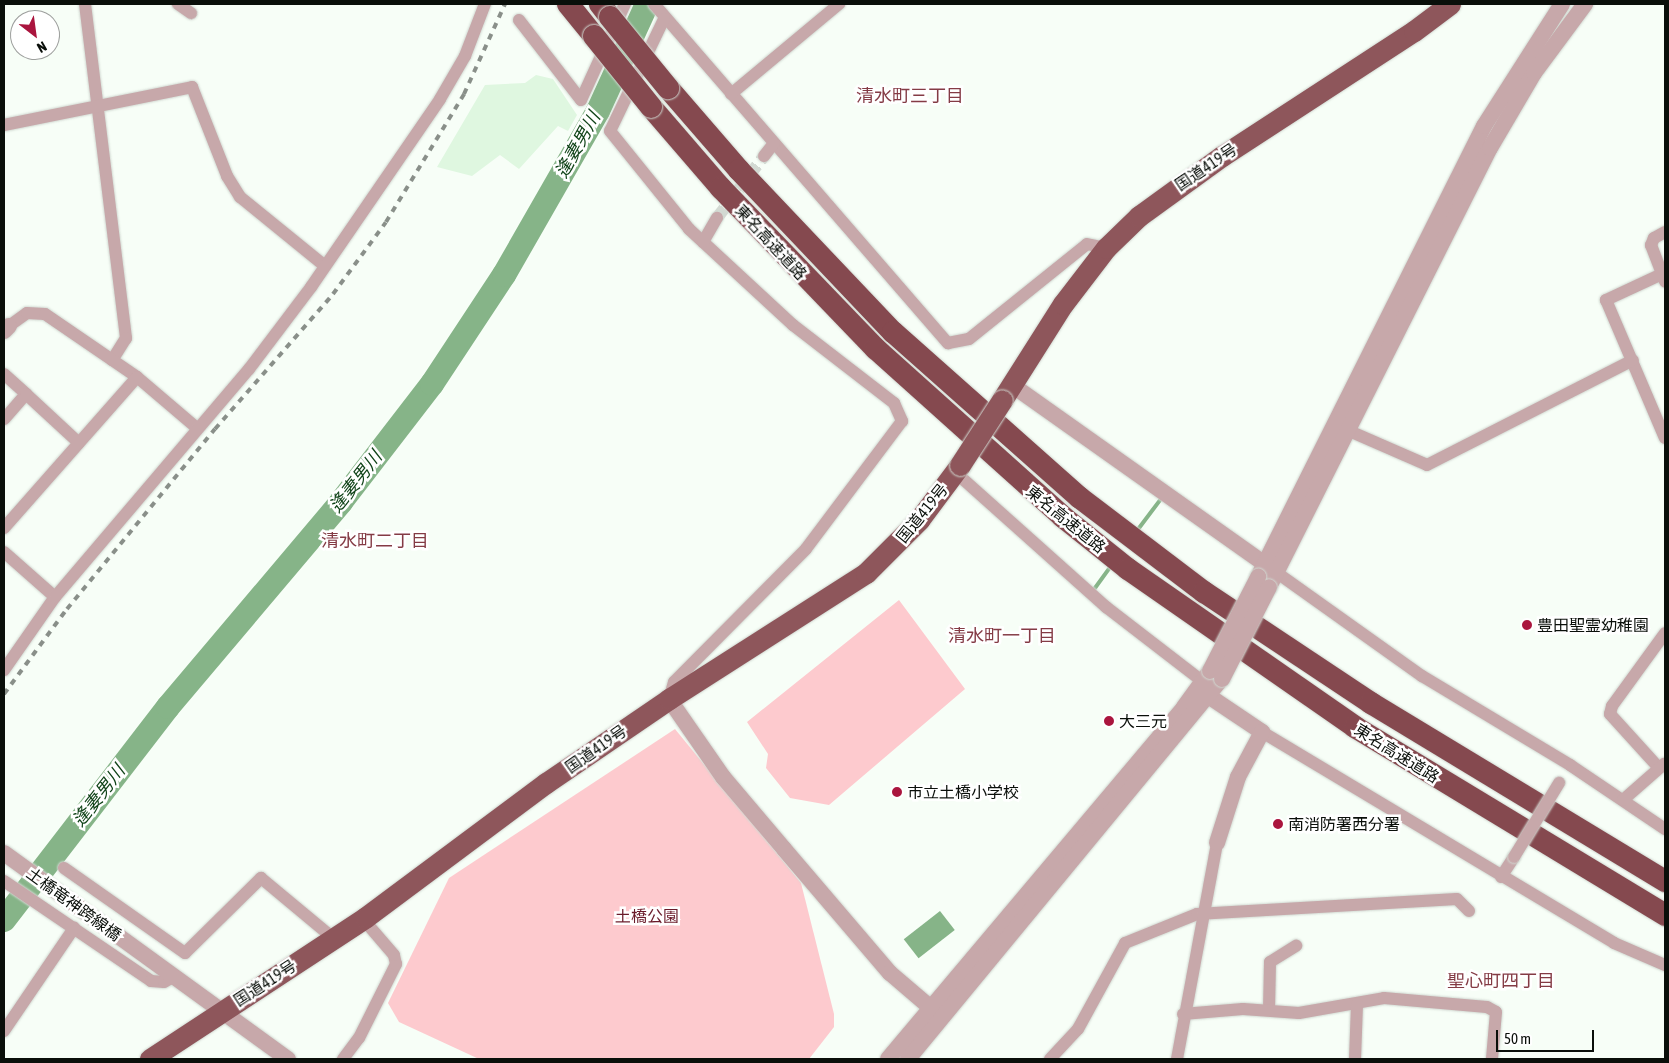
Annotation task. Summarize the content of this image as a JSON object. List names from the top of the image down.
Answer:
{
  "streets": {
    "highway": ["国道419号", "東名高速道路"],
    "street": ["土橋竜神跨線橋"]
  },
  "crossings": [
    ["国道419号", "土橋竜神跨線橋"]
  ],
  "districts": [
    "清水町三丁目",
    "清水町二丁目",
    "清水町一丁目",
    "聖心町四丁目"
  ],
  "water": ["逢妻男川"],
  "parks": ["土橋公園"],
  "places": [
    "豊田聖霊幼稚園",
    "大三元",
    "市立土橋小学校",
    "南消防署西分署"
  ],
  "scale_bar": "50 m",
  "north": "bottom right"
}
